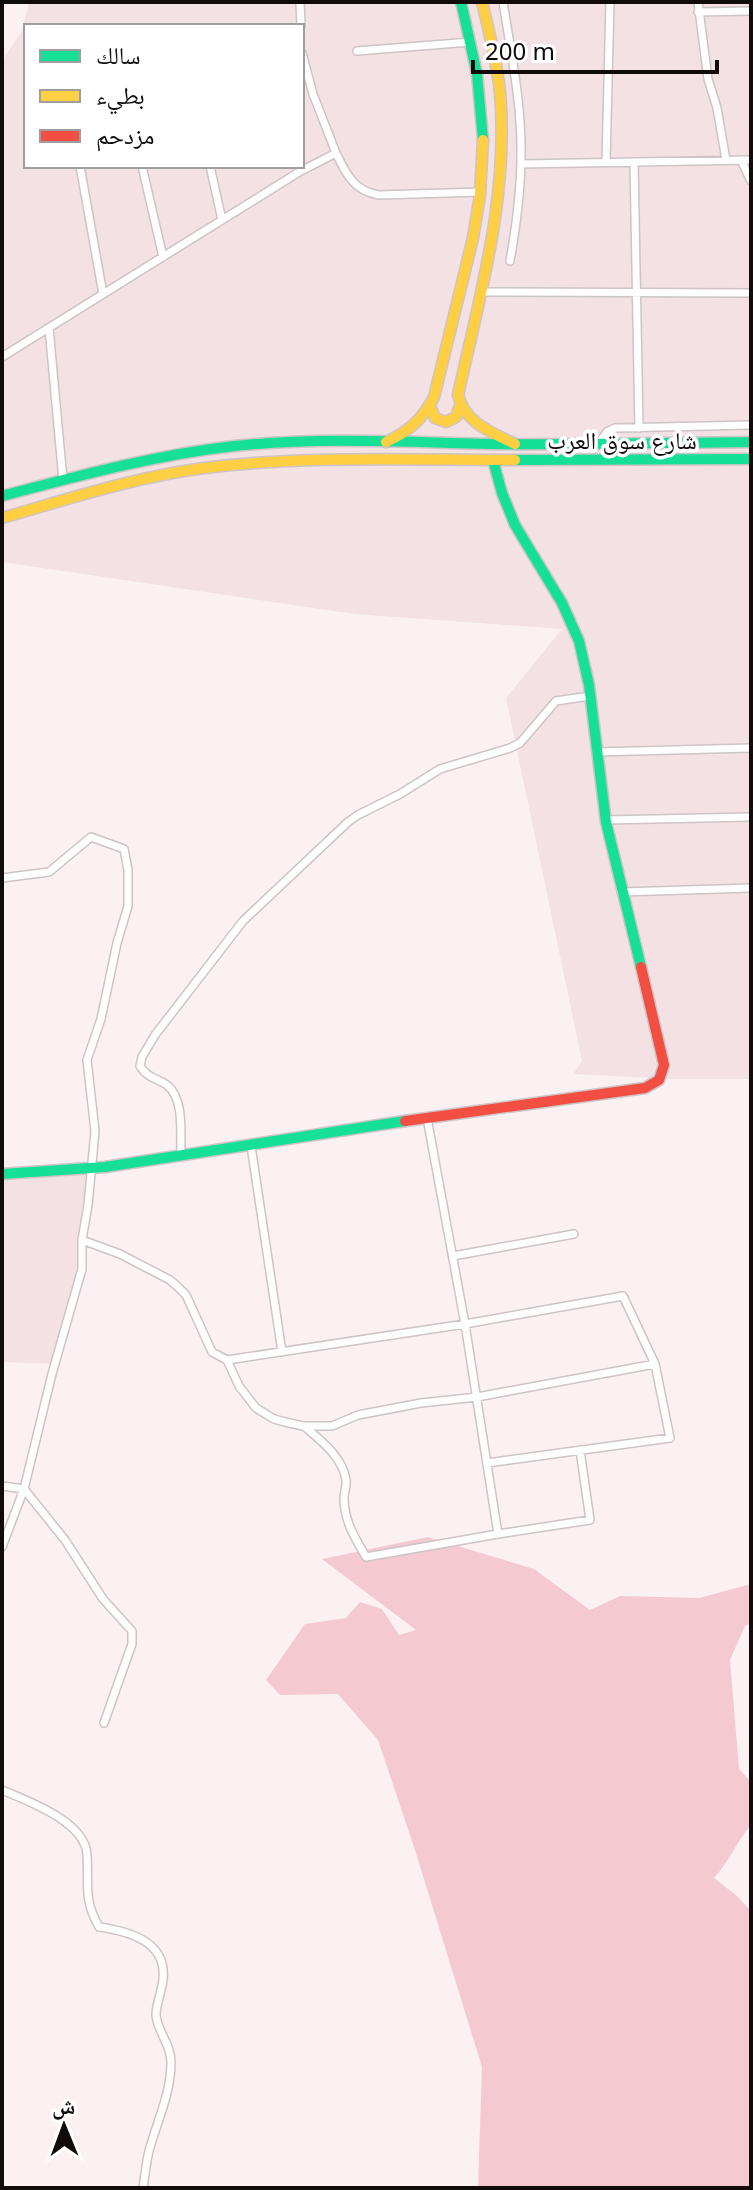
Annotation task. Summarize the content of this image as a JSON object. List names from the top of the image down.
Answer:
{
  "streets": {
    "street": ["شارع سوق العرب"]
  },
  "legend": ["سالك", "بطيء", "مزدحم"],
  "scale_bar": "200 m",
  "north": "top"
}
